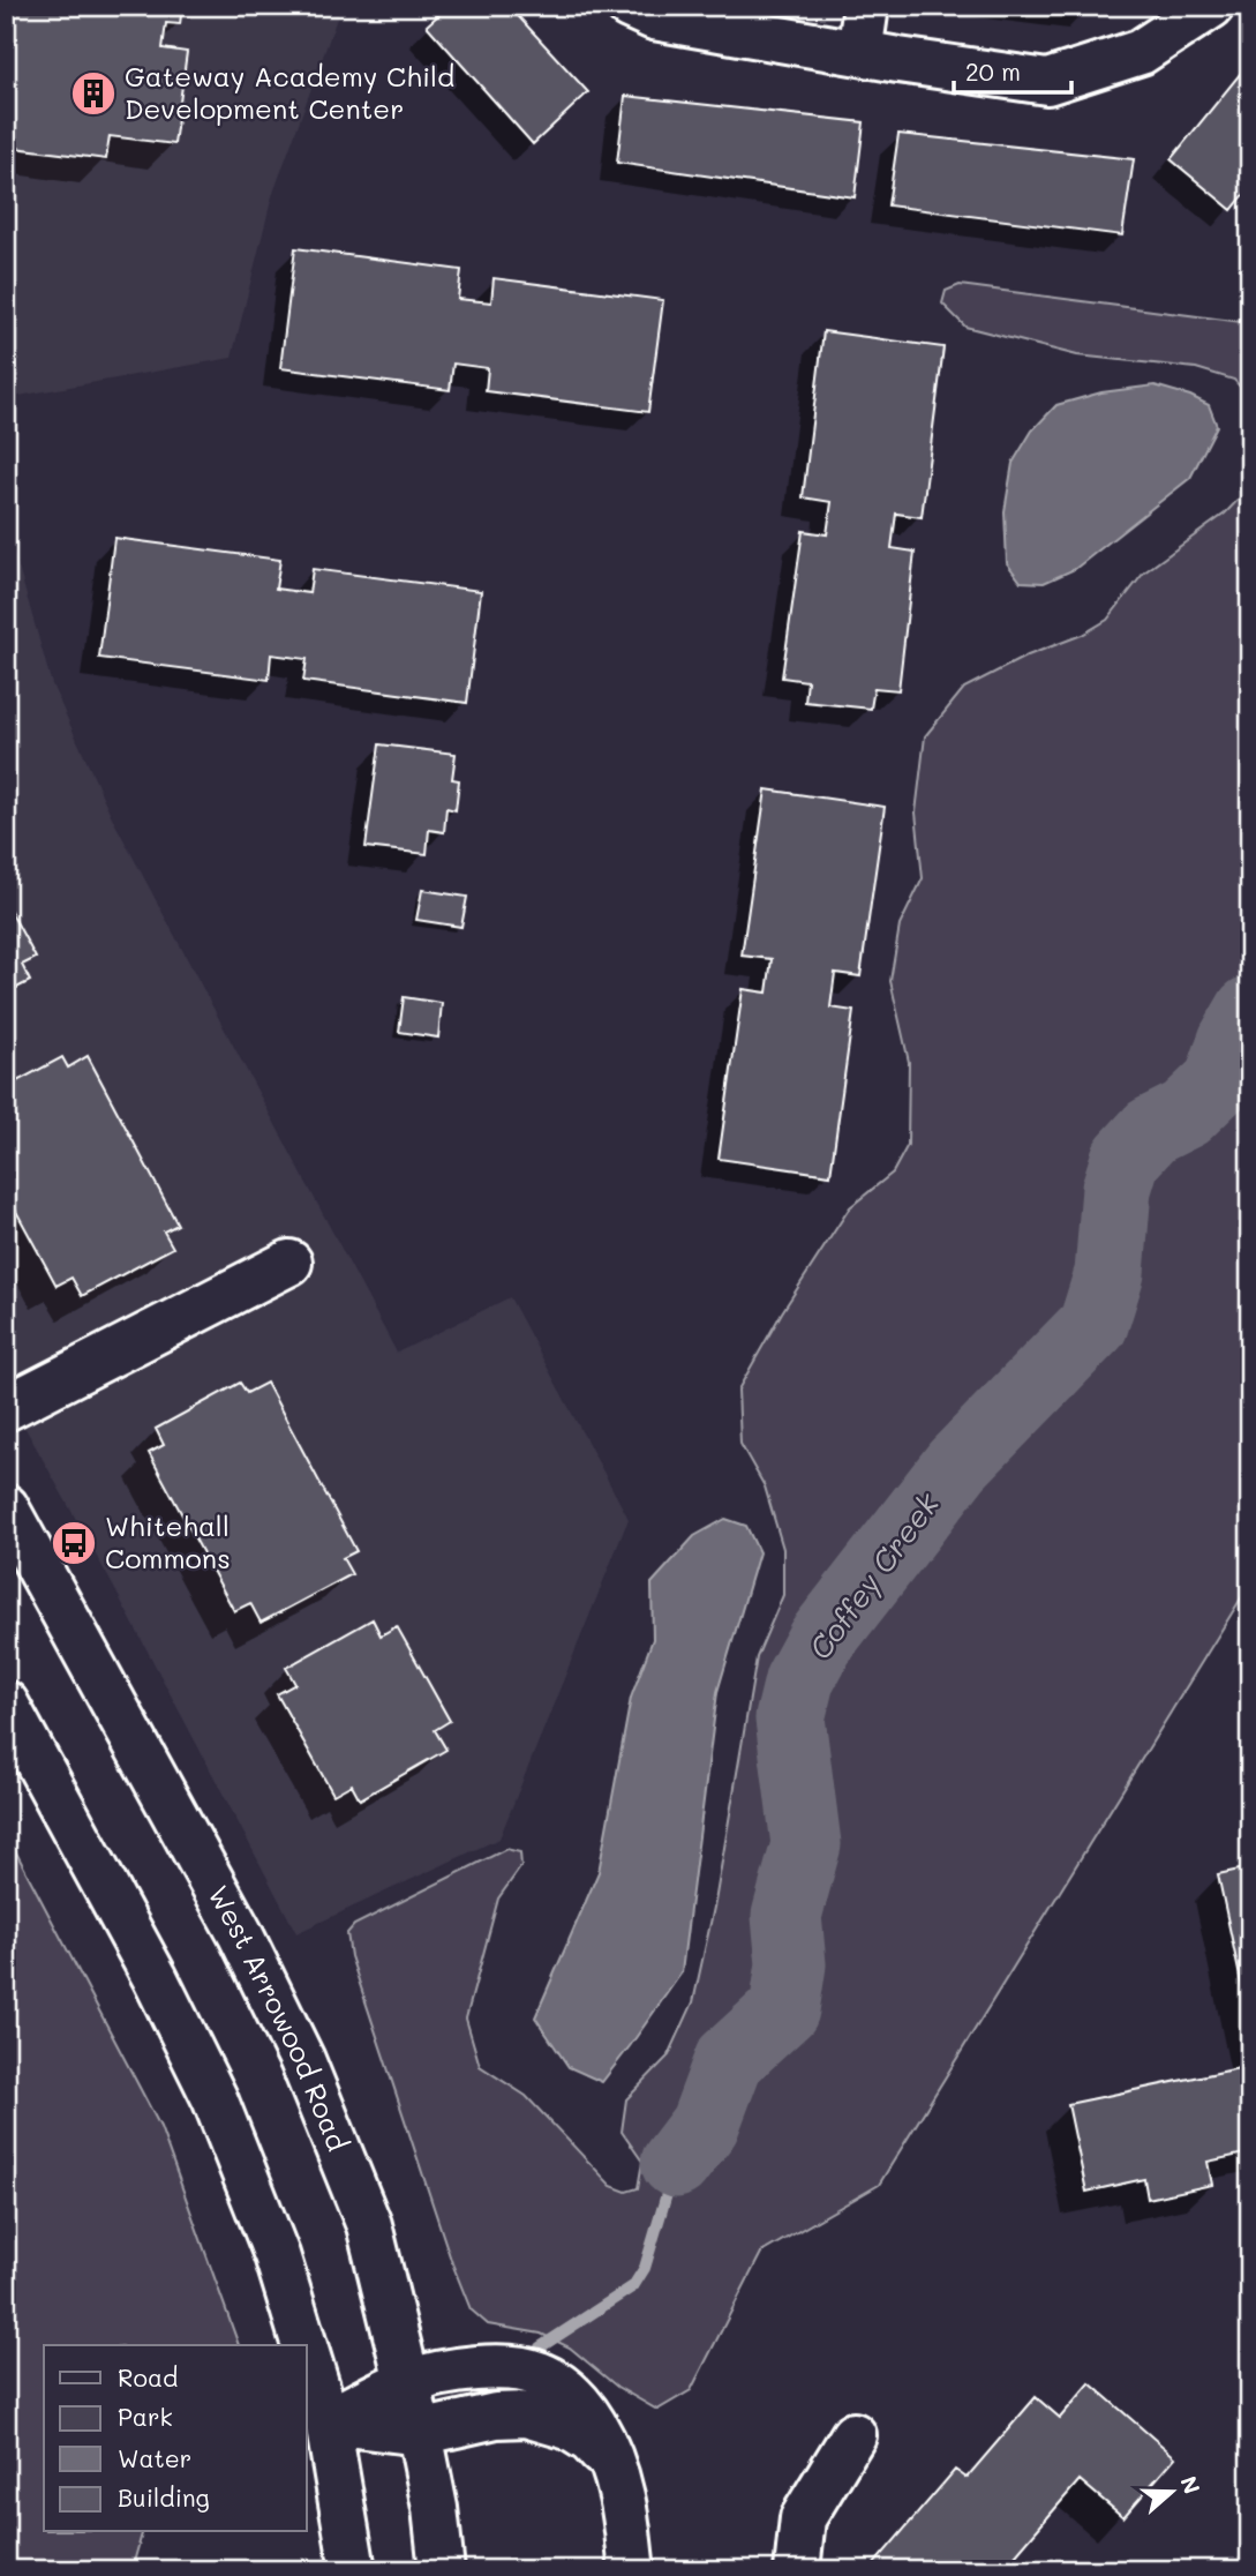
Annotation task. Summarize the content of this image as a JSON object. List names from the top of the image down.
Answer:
{
  "streets": {
    "main road": ["West Arrowood Road"]
  },
  "water": ["Coffey Creek"],
  "places": {
    "building": ["Gateway Academy Child Development Center"],
    "bus stop": ["Whitehall Commons"]
  },
  "legend": [
    "Road",
    "Park",
    "Water",
    "Building"
  ],
  "scale_bar": "20 m",
  "north": "right"
}
